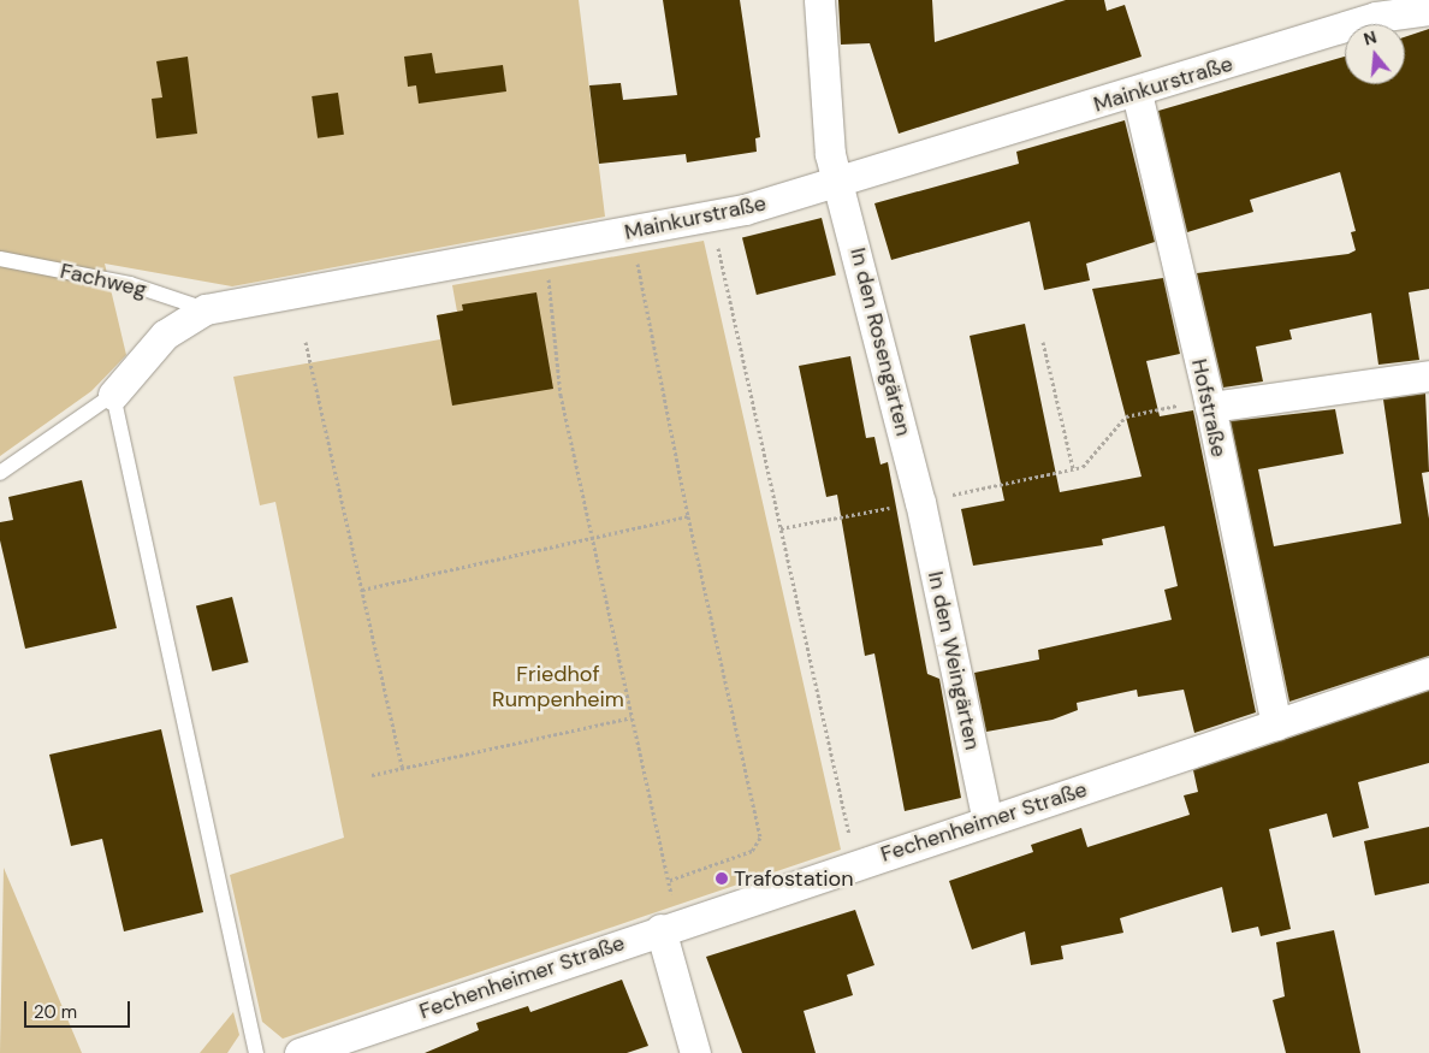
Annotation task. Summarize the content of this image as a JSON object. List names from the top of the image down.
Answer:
{
  "streets": {
    "street": [
      "Mainkurstraße",
      "In den Rosengärten",
      "Hofstraße",
      "In den Weingärten",
      "Fechenheimer Straße"
    ],
    "lane": ["Fachweg"]
  },
  "crossings": [
    ["Mainkurstraße", "Fachweg"],
    ["Mainkurstraße", "In den Rosengärten"],
    ["Mainkurstraße", "Hofstraße"],
    ["In den Rosengärten", "In den Weingärten"],
    ["Hofstraße", "Fechenheimer Straße"],
    ["In den Weingärten", "Fechenheimer Straße"]
  ],
  "parks": ["Friedhof Rumpenheim"],
  "places": ["Trafostation"],
  "scale_bar": "20 m",
  "north": "top"
}
